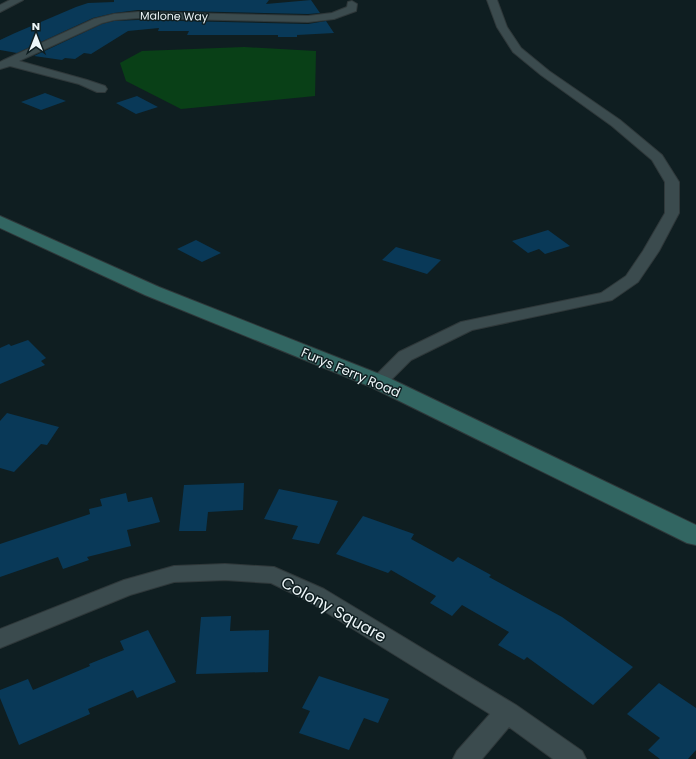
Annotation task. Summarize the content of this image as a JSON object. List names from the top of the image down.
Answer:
{
  "streets": {
    "main road": ["Furys Ferry Road"],
    "street": ["Malone Way", "Colony Square"]
  },
  "north": "top"
}
